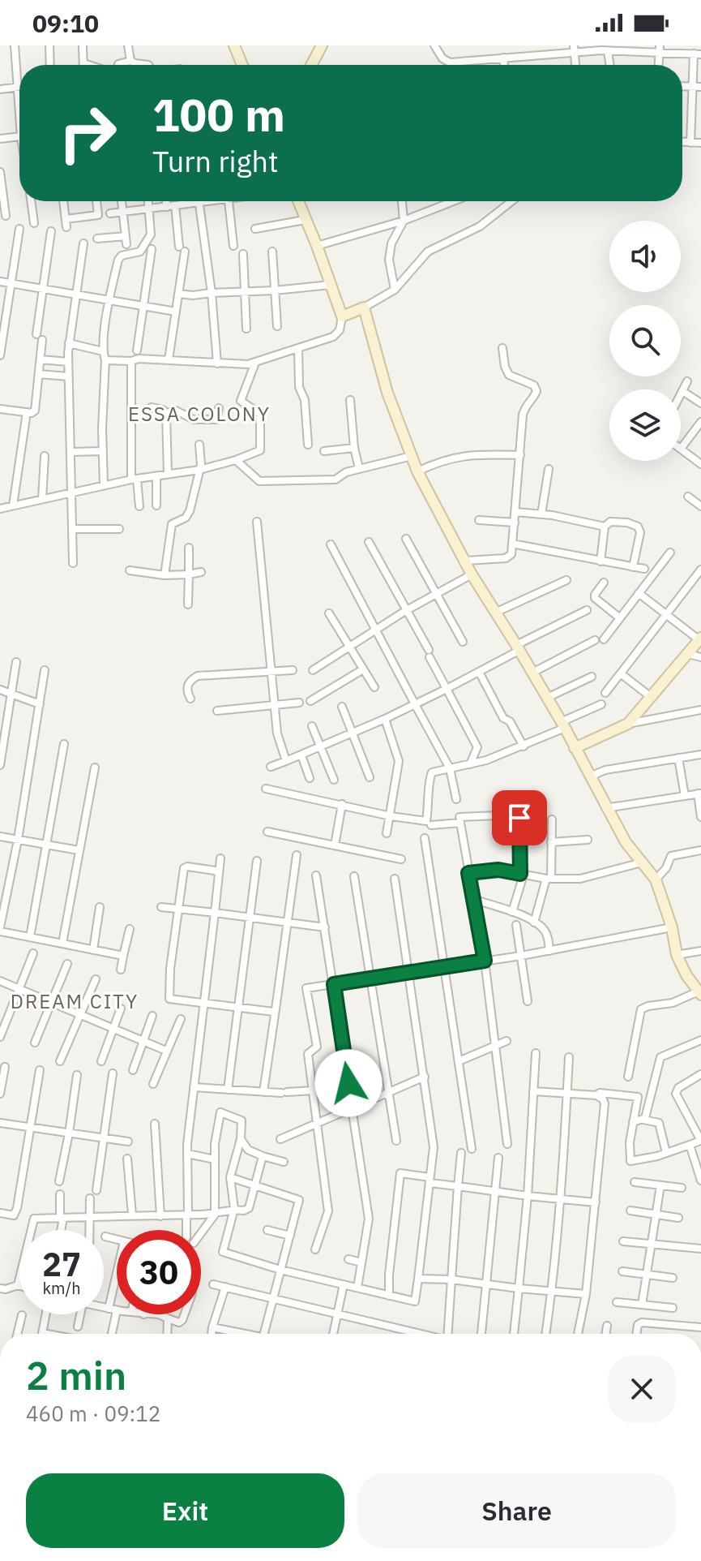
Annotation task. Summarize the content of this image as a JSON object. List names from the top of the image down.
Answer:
{
  "districts": ["ESSA COLONY", "DREAM CITY"],
  "page": {
    "status": "09:10",
    "turn": ["100 m", "Turn right"],
    "speed": "27 km/h",
    "limit": "30",
    "heading": ["2 min", "460 m · 09:12"],
    "buttons": ["Exit", "Share"]
  }
}
